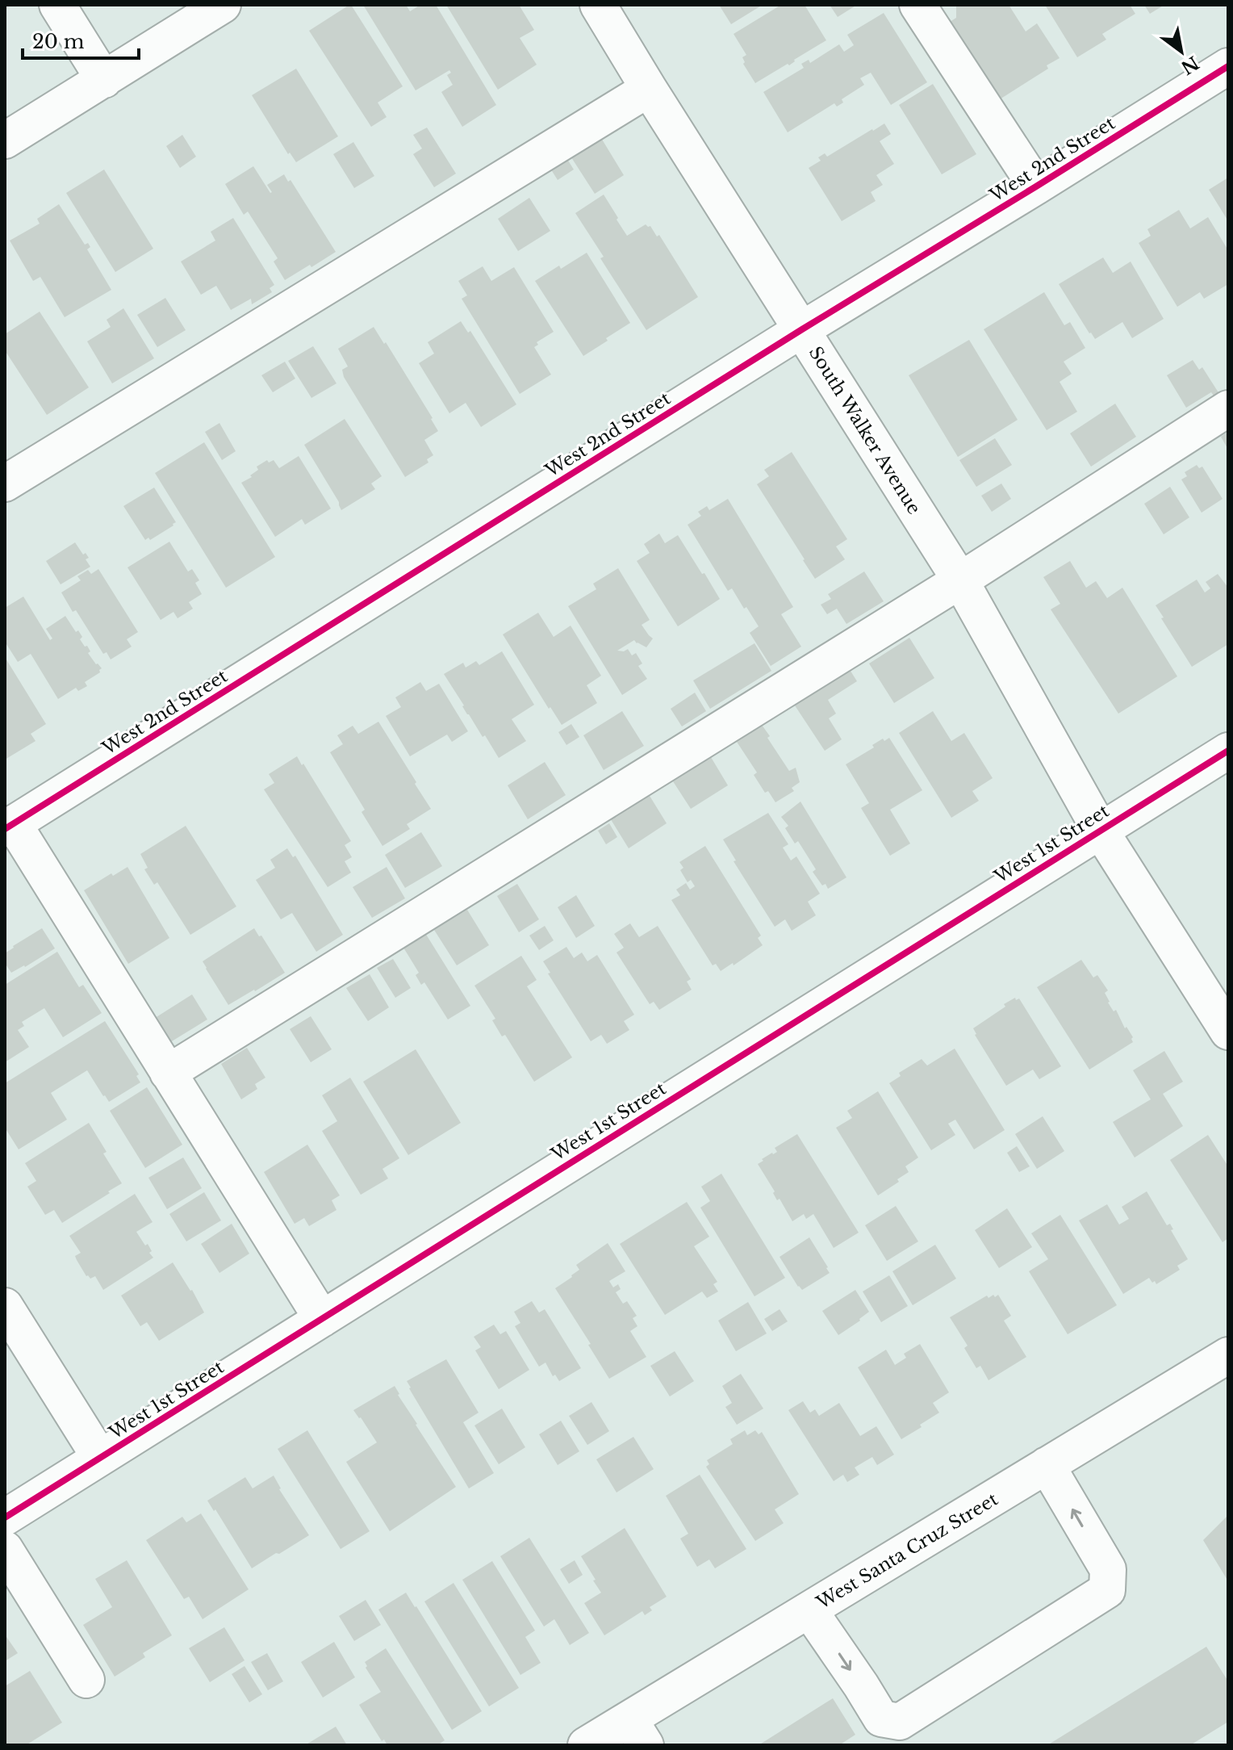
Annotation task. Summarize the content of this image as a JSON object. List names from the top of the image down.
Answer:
{
  "streets": {
    "street": [
      "West 2nd Street",
      "South Walker Avenue",
      "West 1st Street",
      "West Santa Cruz Street"
    ]
  },
  "crossings": [
    ["West 2nd Street", "South Walker Avenue"],
    ["South Walker Avenue", "West 1st Street"]
  ],
  "scale_bar": "20 m",
  "north": "bottom right"
}
